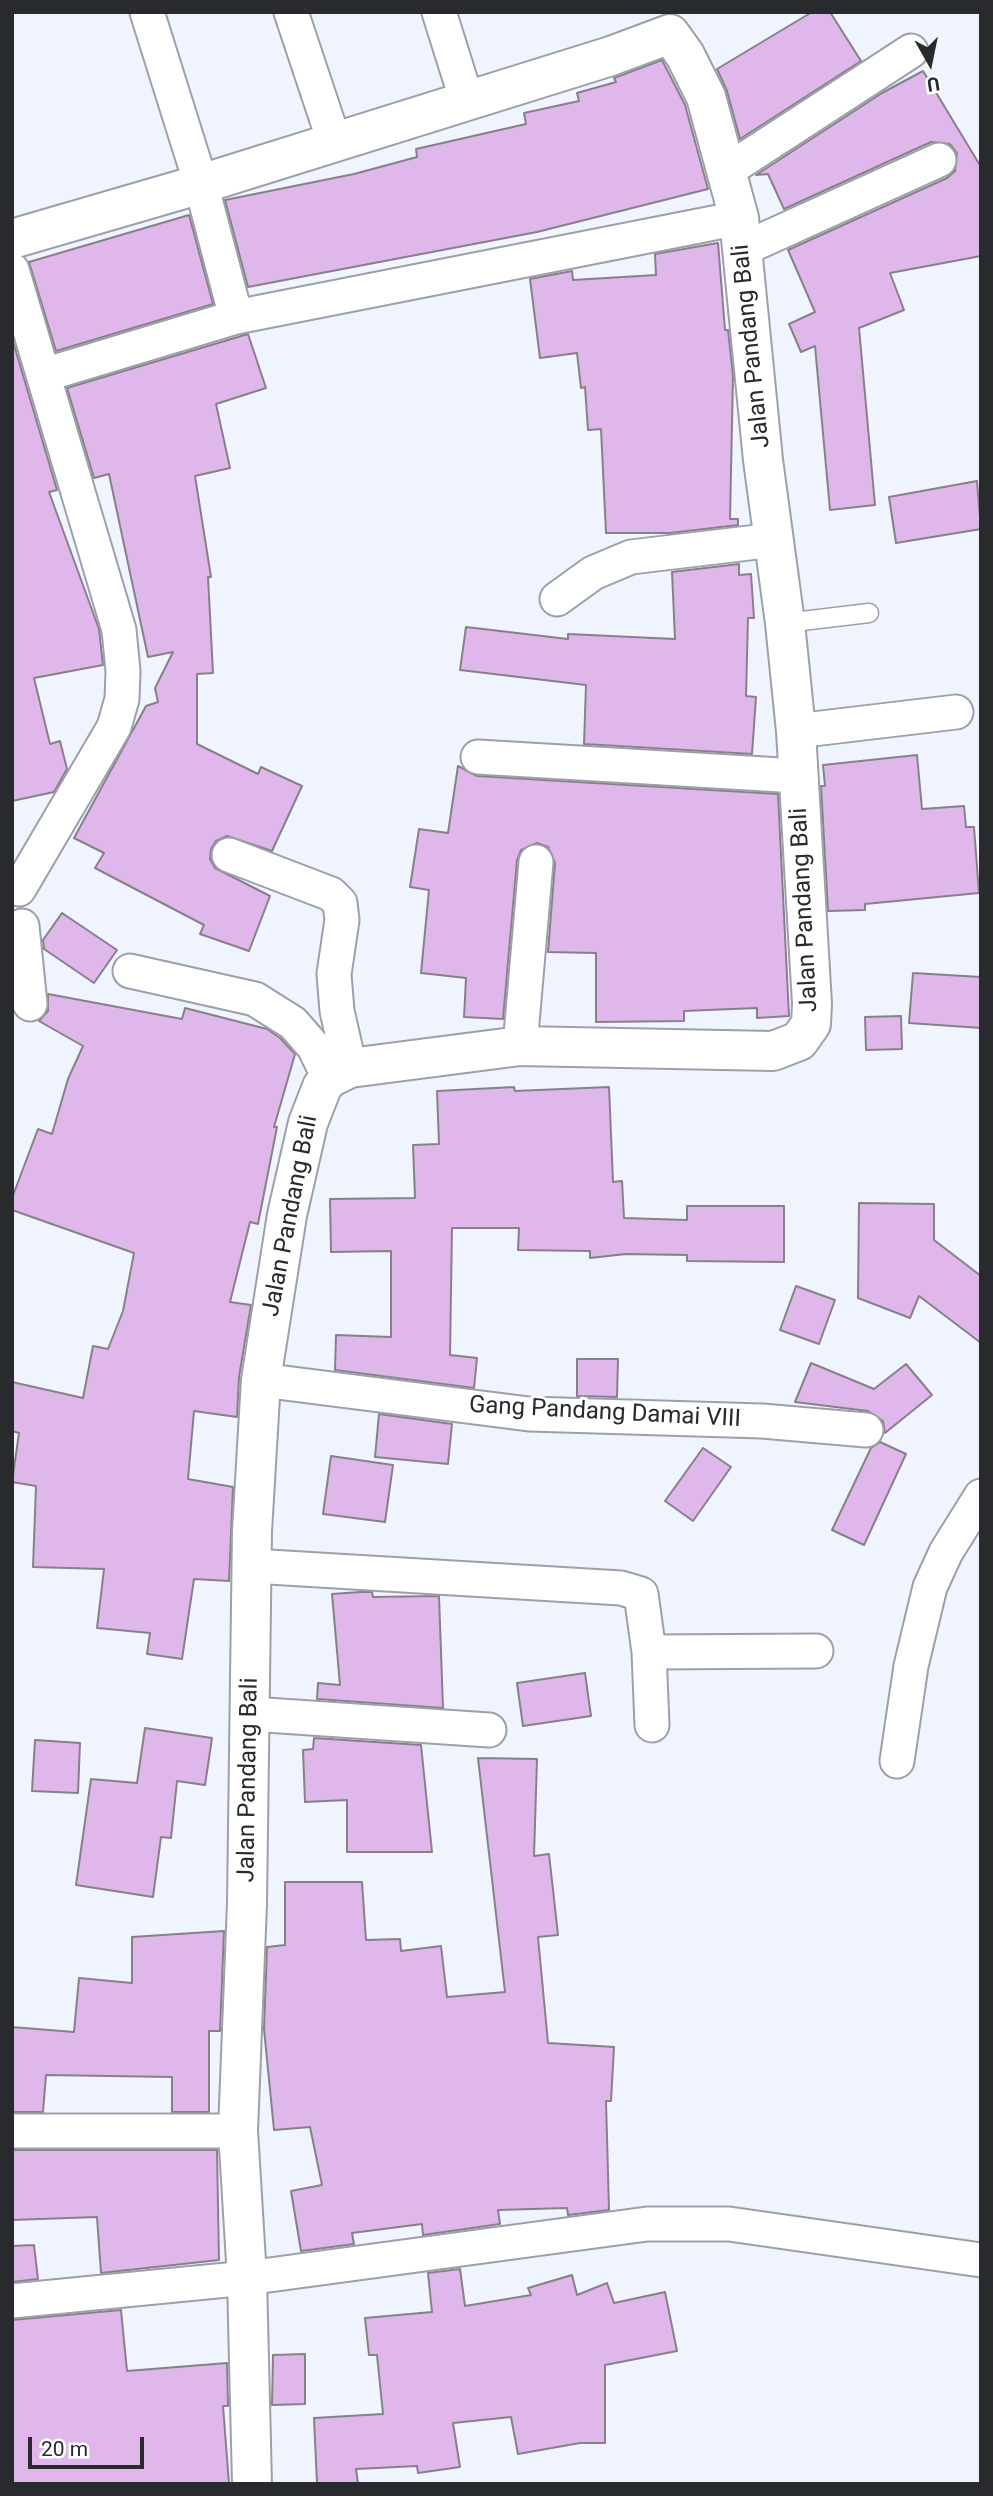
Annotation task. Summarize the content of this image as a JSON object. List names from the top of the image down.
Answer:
{
  "streets": {
    "street": ["Jalan Pandang Bali", "Gang Pandang Damai VIII"]
  },
  "crossings": [
    ["Jalan Pandang Bali", "Gang Pandang Damai VIII"]
  ],
  "scale_bar": "20 m",
  "north": "bottom"
}
